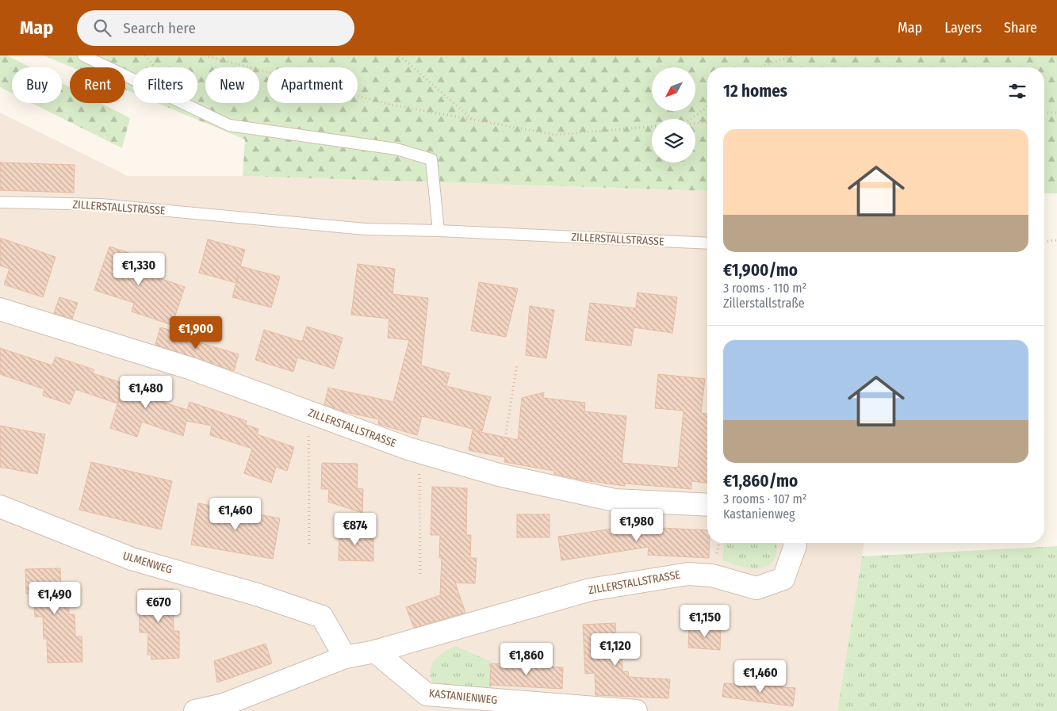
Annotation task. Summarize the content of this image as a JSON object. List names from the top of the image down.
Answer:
{
  "streets": {
    "street": ["ZILLERSTALLSTRASSE", "ULMENWEG", "KASTANIENWEG"]
  },
  "crossings": [
    ["ZILLERSTALLSTRASSE", "ULMENWEG"],
    ["ZILLERSTALLSTRASSE", "KASTANIENWEG"]
  ],
  "north": "bottom left",
  "page": {
    "header": "Map",
    "search": "Search here",
    "nav": ["Map", "Layers", "Share"],
    "chip": [
      "Buy",
      "Rent",
      "Filters",
      "New",
      "Apartment"
    ],
    "heading": "12 homes",
    "list": [
      {
        "name": "€1,900/mo",
        "note": "3 rooms · 110 m² · Zillerstallstraße"
      },
      {
        "name": "€1,860/mo",
        "note": "3 rooms · 107 m² · Kastanienweg"
      }
    ],
    "price": [
      "€1,330",
      "€1,900",
      "€1,480",
      "€1,460",
      "€1,980",
      "€874",
      "€1,490",
      "€670",
      "€1,150",
      "€1,120",
      "€1,860",
      "€1,460"
    ]
  }
}
